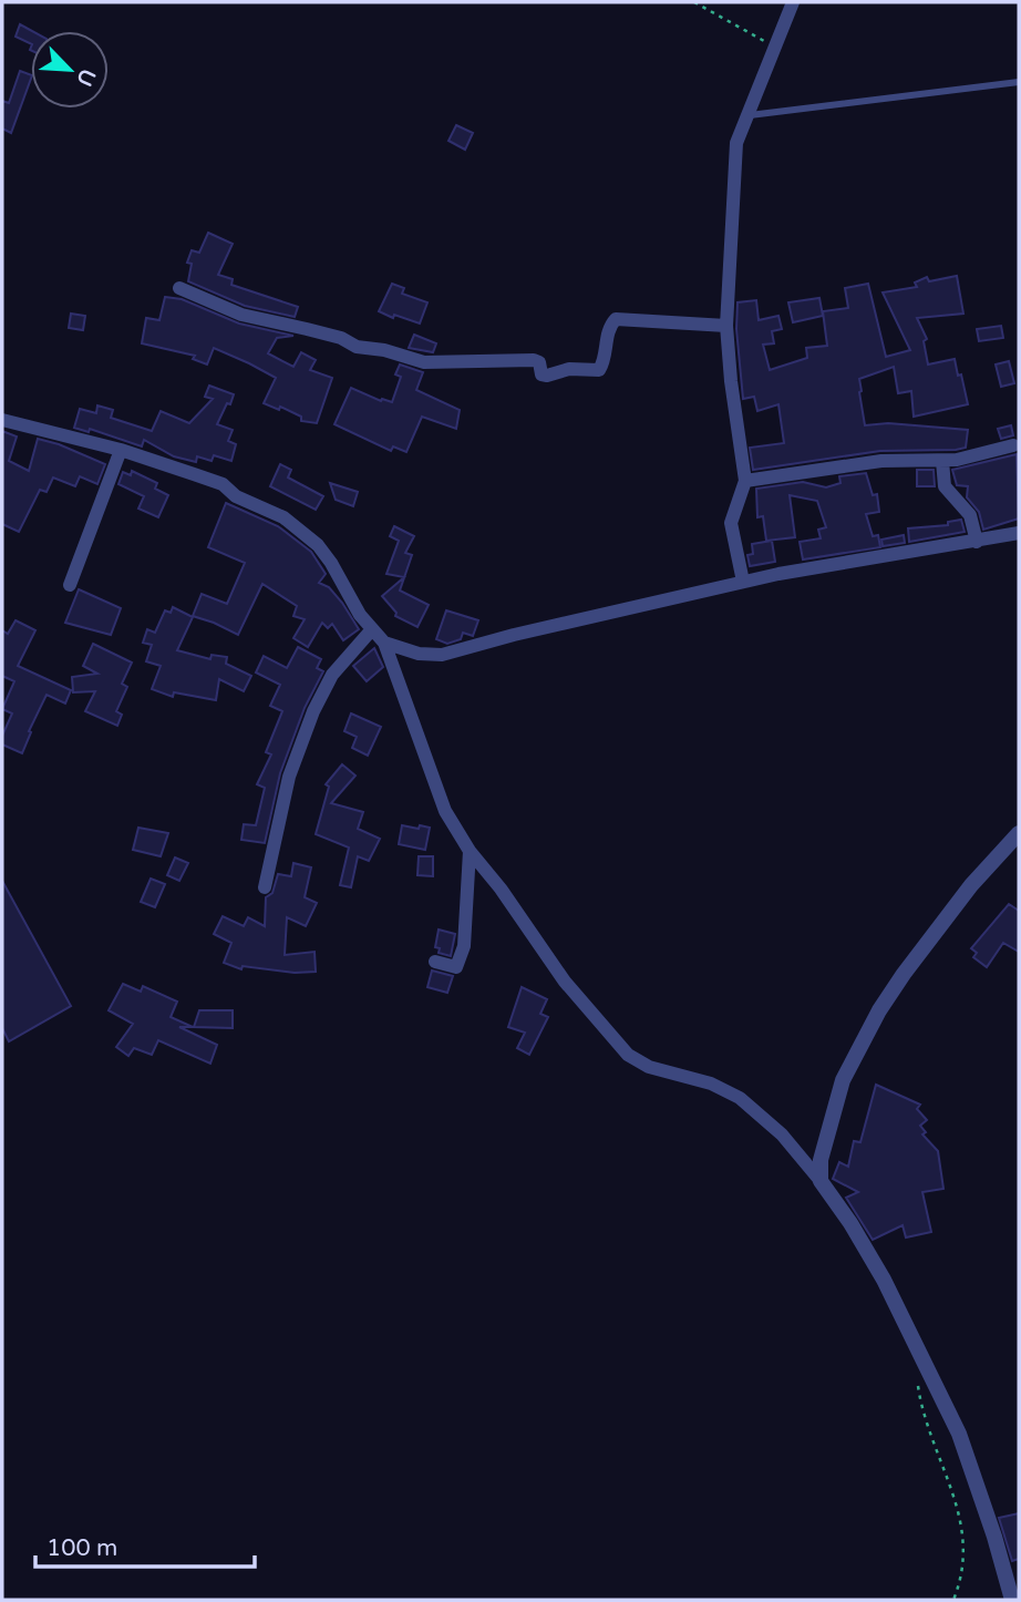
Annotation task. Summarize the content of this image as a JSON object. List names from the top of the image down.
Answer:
{
  "scale_bar": "100 m",
  "north": "bottom right"
}
